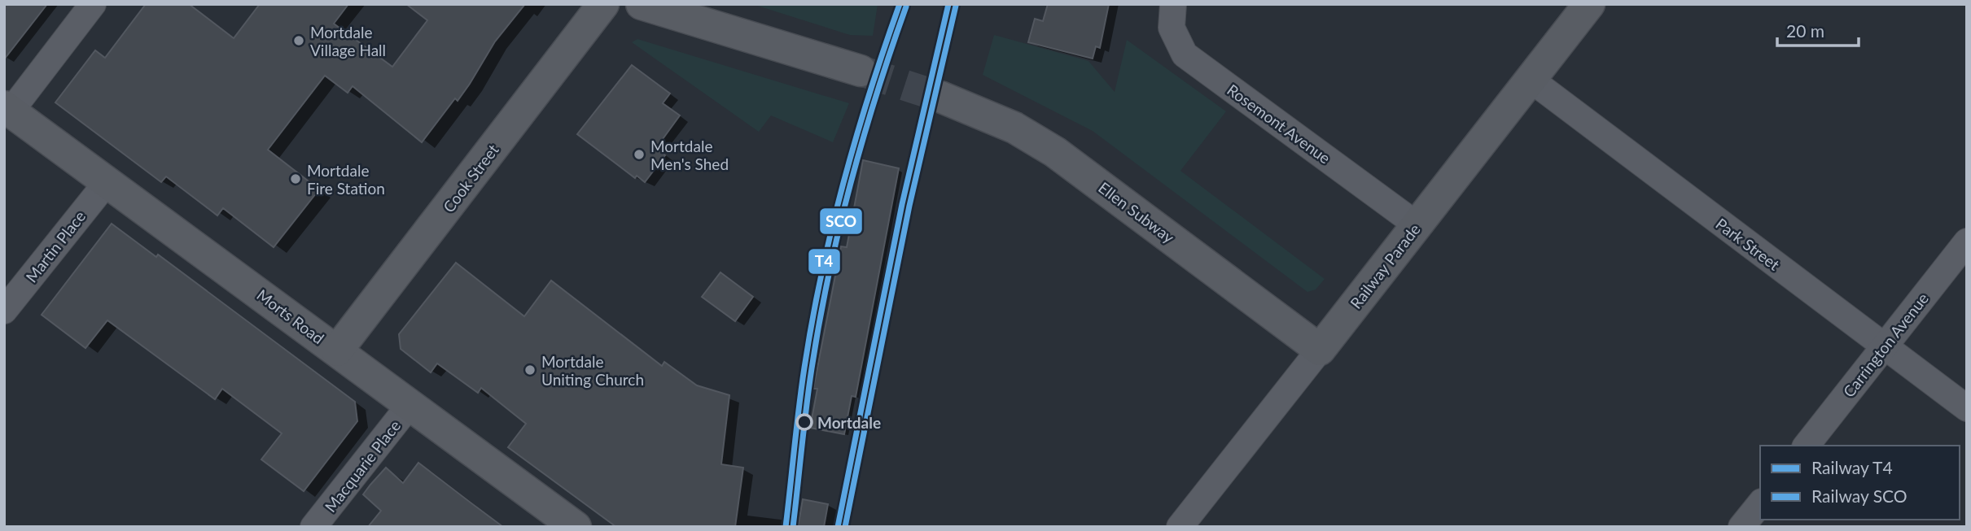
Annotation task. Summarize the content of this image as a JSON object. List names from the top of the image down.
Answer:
{
  "streets": {
    "street": [
      "Rosemont Avenue",
      "Cook Street",
      "Ellen Subway",
      "Park Street",
      "Martin Place",
      "Railway Parade",
      "Morts Road",
      "Carrington Avenue",
      "Macquarie Place"
    ]
  },
  "crossings": [
    ["Rosemont Avenue", "Railway Parade"],
    ["Cook Street", "Morts Road"],
    ["Ellen Subway", "Railway Parade"],
    ["Park Street", "Railway Parade"],
    ["Park Street", "Carrington Avenue"],
    ["Martin Place", "Morts Road"],
    ["Morts Road", "Macquarie Place"]
  ],
  "places": [
    "Mortdale Village Hall",
    "Mortdale Men's Shed",
    "Mortdale Fire Station",
    "Mortdale Uniting Church",
    "Mortdale"
  ],
  "lines": ["rail line T4", "rail line SCO"],
  "legend": ["Railway T4", "Railway SCO"],
  "scale_bar": "20 m"
}
